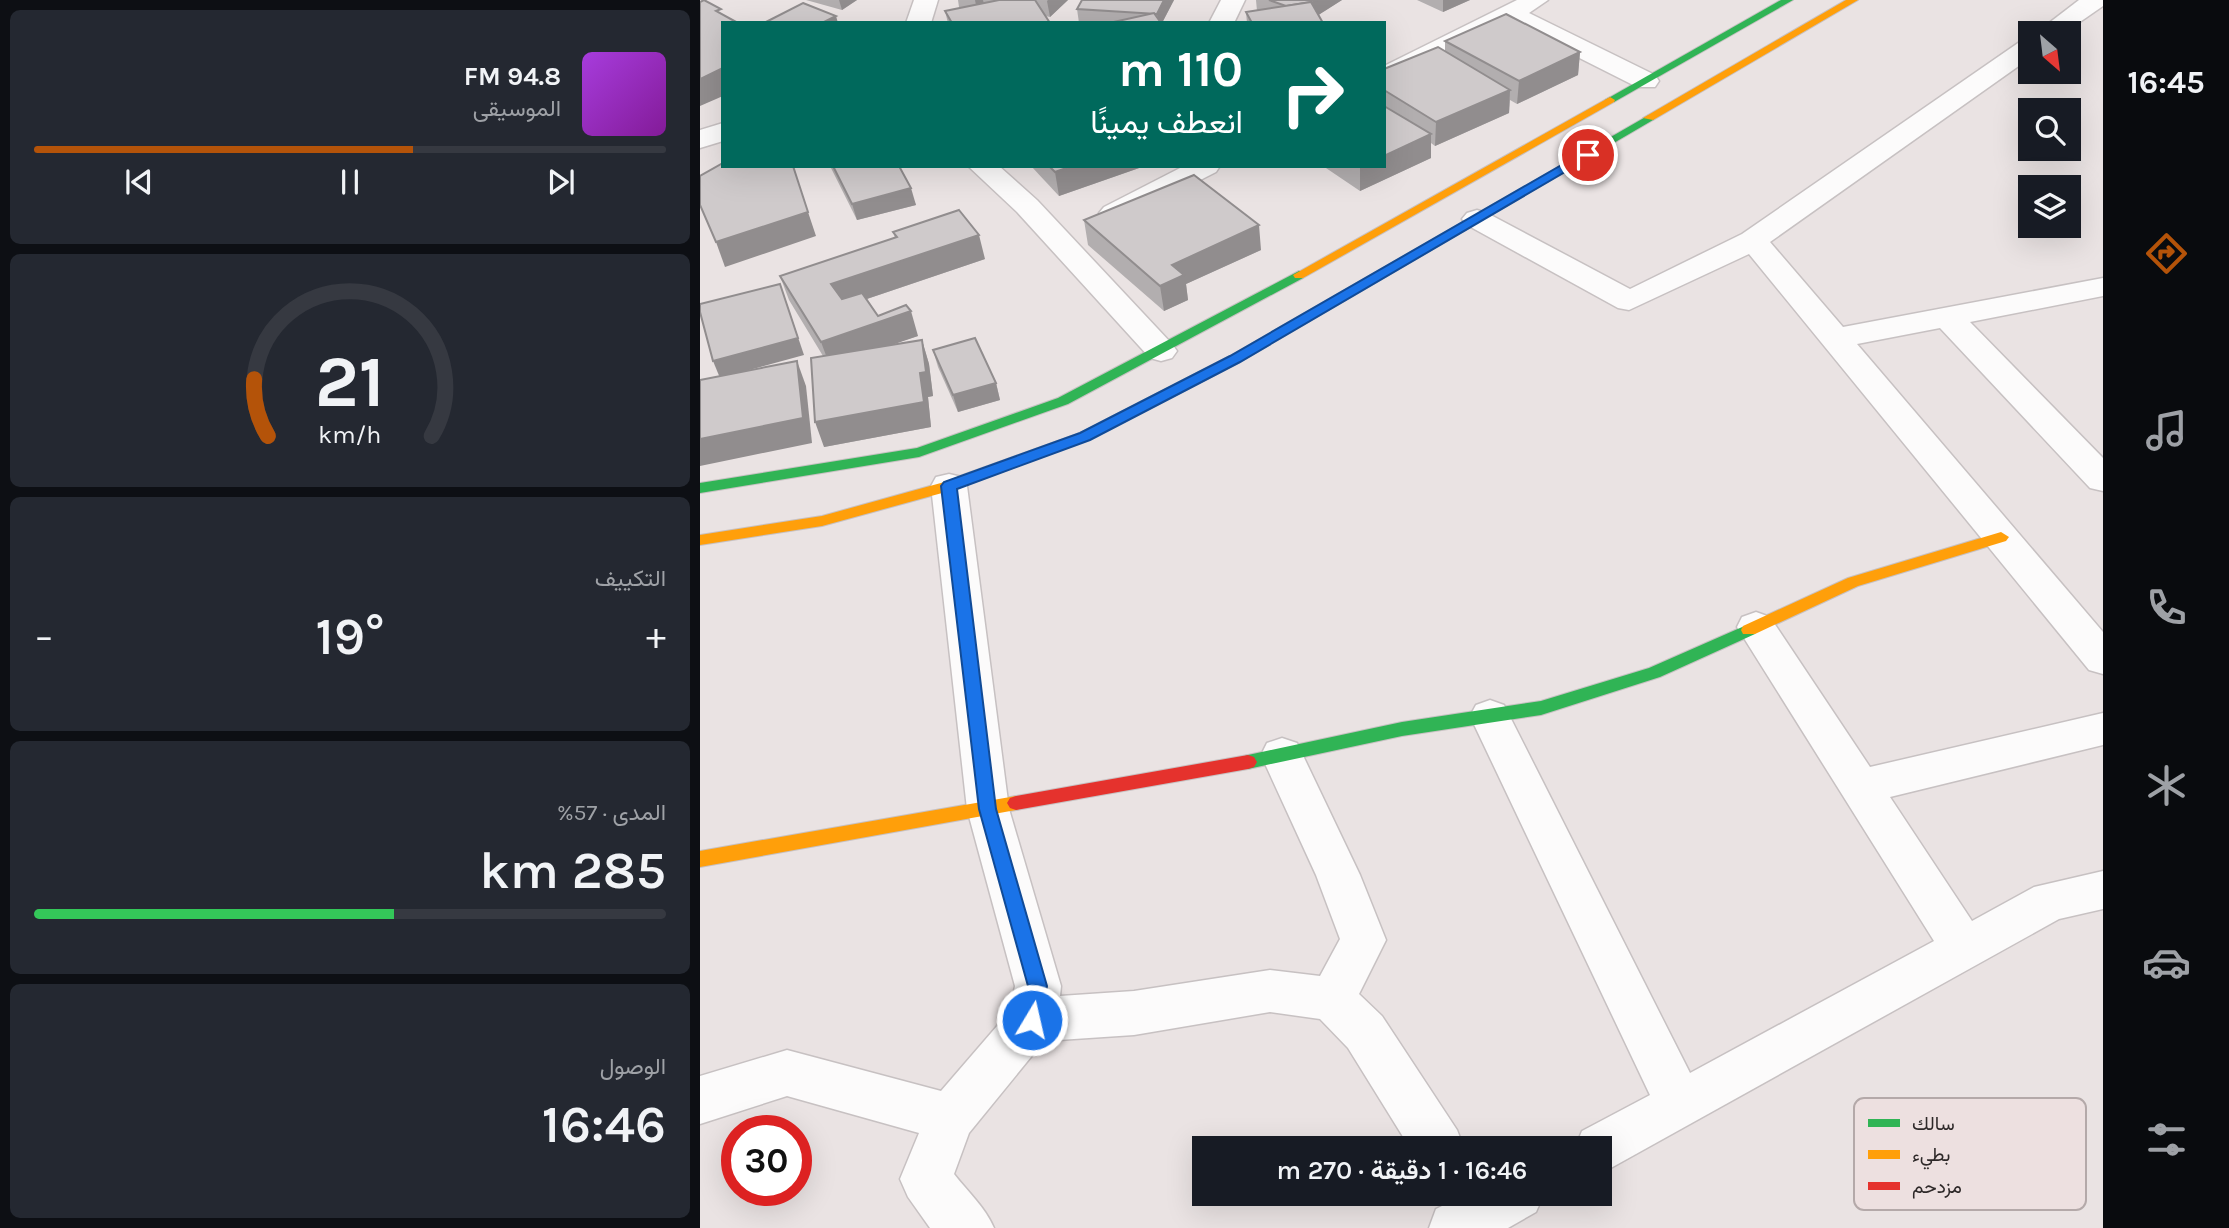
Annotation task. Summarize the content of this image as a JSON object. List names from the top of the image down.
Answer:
{
  "legend": ["سالك", "بطيء", "مزدحم"],
  "north": "bottom right",
  "page": {
    "tabs": "16:45",
    "turn": ["110 m", "انعطف يمينًا"],
    "song": ["94.8 FM", "الموسيقى"],
    "tile": [
      "التكييف",
      ["المدى · 57%", "285 km"],
      ["الوصول", "16:46"]
    ],
    "heat": ["−", "19°", "+"],
    "limit": "30",
    "trip": "16:46 · 1 دقيقة · 270 m",
    "gauge": ["21", "km/h"]
  }
}
